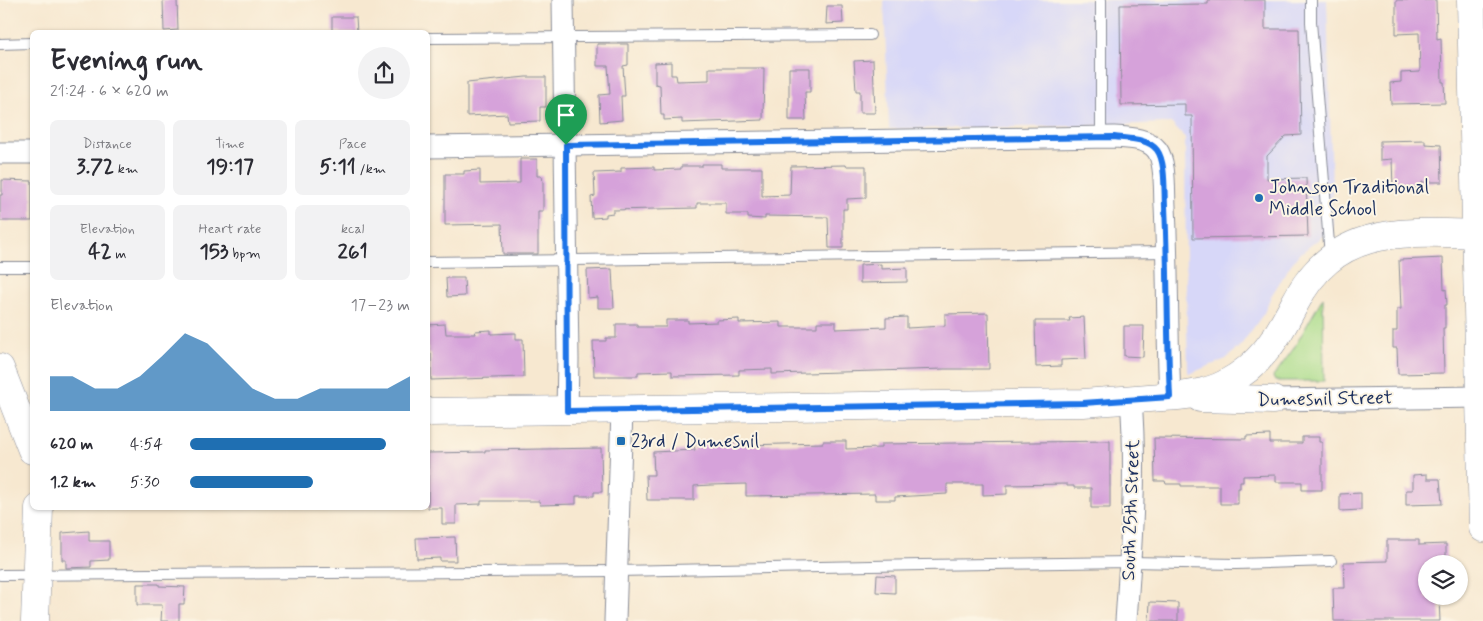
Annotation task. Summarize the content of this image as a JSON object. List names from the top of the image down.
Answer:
{
  "streets": {
    "main road": ["Dumesnil Street"],
    "street": ["South 25th Street"]
  },
  "crossings": [
    ["Dumesnil Street", "South 25th Street"]
  ],
  "places": {
    "other": ["Johnson Traditional Middle School"],
    "transit": ["23rd / Dumesnil"]
  },
  "page": {
    "heading": ["Evening run", "21:24 · 6 × 620 m"],
    "stats": [
      ["Distance", "3.72 km"],
      ["Time", "19:17"],
      ["Pace", "5:11 /km"],
      ["Elevation", "42 m"],
      ["Heart rate", "153 bpm"],
      ["kcal", "261"]
    ],
    "chart": ["Elevation", "17–23 m"],
    "list": [
      {
        "name": "620 m",
        "note": "4:54"
      },
      {
        "name": "1.2 km",
        "note": "5:30"
      }
    ]
  }
}
